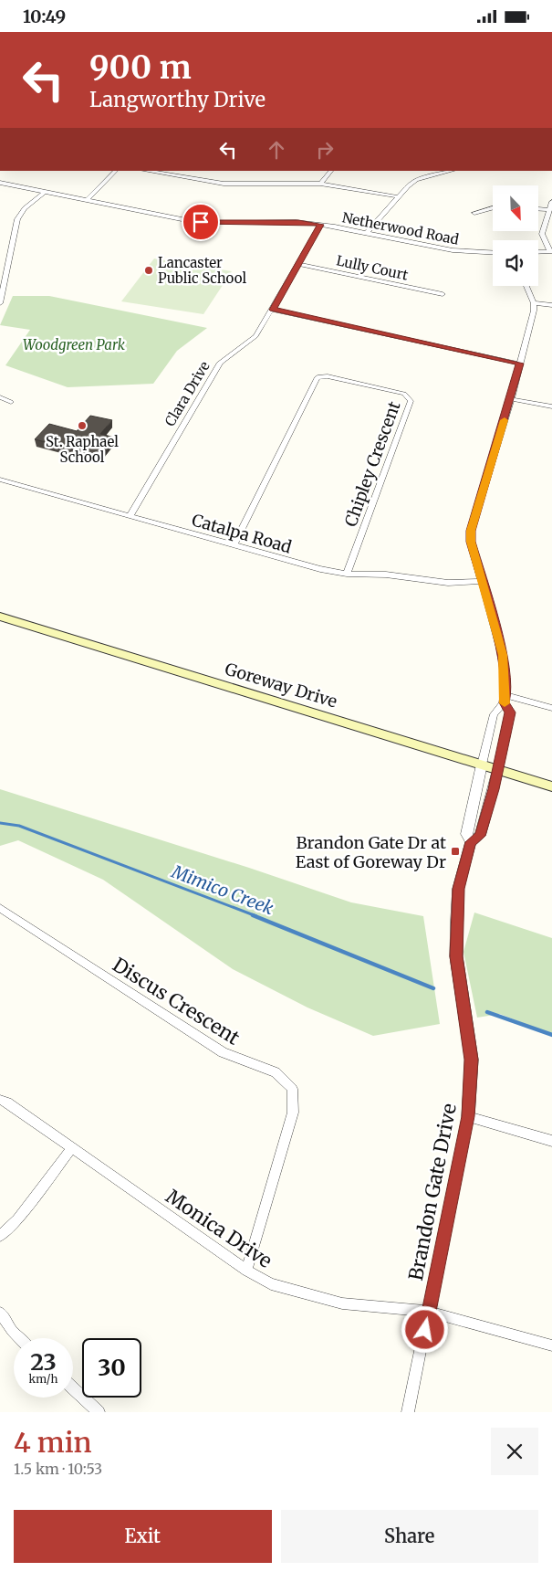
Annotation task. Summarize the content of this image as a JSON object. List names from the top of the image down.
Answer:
{
  "streets": {
    "main road": ["Goreway Drive"],
    "street": [
      "Netherwood Road",
      "Lully Court",
      "Clara Drive",
      "Chipley Crescent",
      "Catalpa Road",
      "Discus Crescent",
      "Brandon Gate Drive",
      "Monica Drive"
    ]
  },
  "crossings": [
    ["Netherwood Road", "Clara Drive"],
    ["Lully Court", "Clara Drive"],
    ["Clara Drive", "Catalpa Road"],
    ["Chipley Crescent", "Catalpa Road"],
    ["Catalpa Road", "Brandon Gate Drive"],
    ["Goreway Drive", "Brandon Gate Drive"],
    ["Discus Crescent", "Monica Drive"],
    ["Brandon Gate Drive", "Monica Drive"]
  ],
  "water": ["Mimico Creek"],
  "parks": ["Woodgreen Park"],
  "places": {
    "other": ["Lancaster Public School", "St. Raphael School"],
    "transit": ["Brandon Gate Dr at East of Goreway Dr"]
  },
  "north": "bottom right",
  "page": {
    "status": "10:49",
    "turn": ["900 m", "Langworthy Drive"],
    "speed": "23 km/h",
    "limit": "30",
    "heading": ["4 min", "1.5 km · 10:53"],
    "buttons": ["Exit", "Share"]
  }
}
